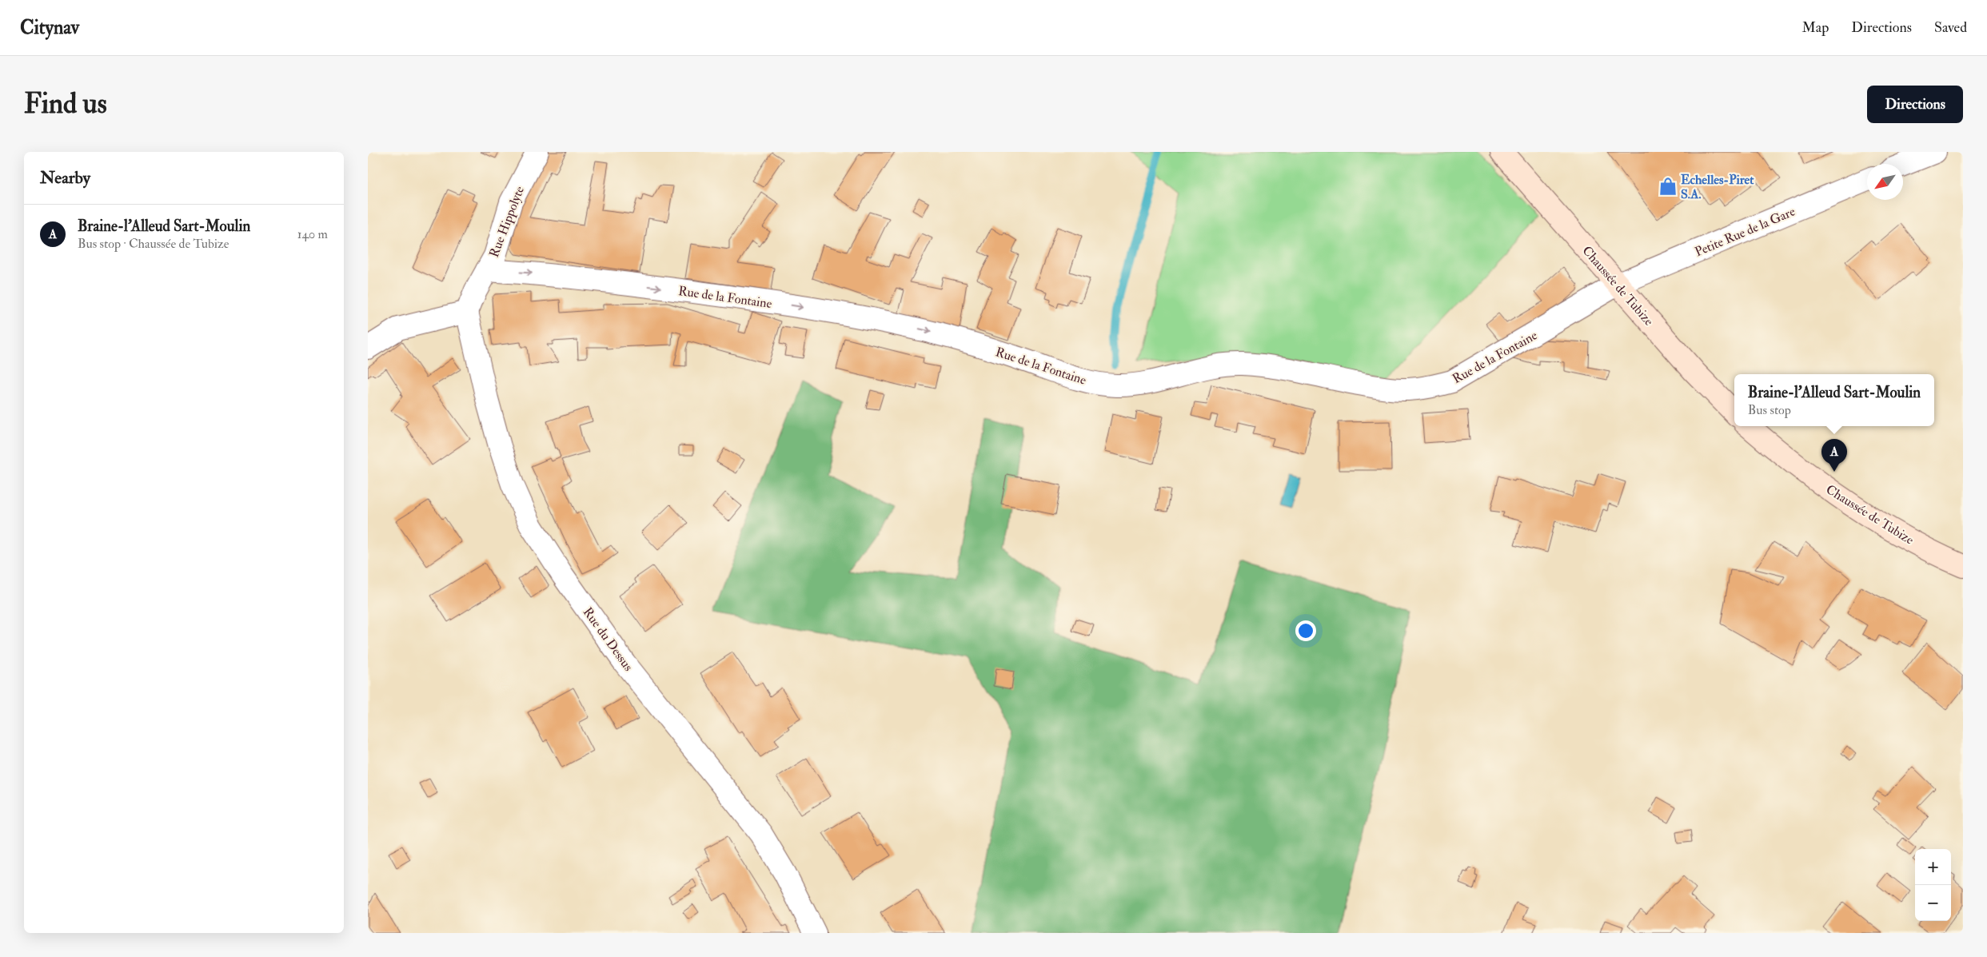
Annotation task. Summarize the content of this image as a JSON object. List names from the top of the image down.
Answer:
{
  "streets": {
    "main road": ["Chaussée de Tubize"],
    "street": [
      "Rue Hippolyte",
      "Petite Rue de la Gare",
      "Rue de la Fontaine",
      "Rue du Dessus"
    ]
  },
  "crossings": [
    ["Rue Hippolyte", "Rue de la Fontaine"],
    ["Petite Rue de la Gare", "Chaussée de Tubize"],
    ["Petite Rue de la Gare", "Rue de la Fontaine"],
    ["Chaussée de Tubize", "Rue de la Fontaine"]
  ],
  "one_way": ["Rue de la Fontaine"],
  "places": {
    "shop": ["Echelles-Piret S.A."]
  },
  "north": "bottom left",
  "page": {
    "header": "Citynav",
    "nav": ["Map", "Directions", "Saved"],
    "buttons": "Directions",
    "title": "Find us",
    "heading": "Nearby",
    "list": [
      {
        "mark": "A",
        "name": "Braine-l'Alleud Sart-Moulin",
        "note": "Bus stop · Chaussée de Tubize",
        "value": "140 m"
      }
    ],
    "popup": ["Braine-l'Alleud Sart-Moulin", "Bus stop"],
    "pins": "A",
    "map_buttons": ["+", "−"]
  }
}
